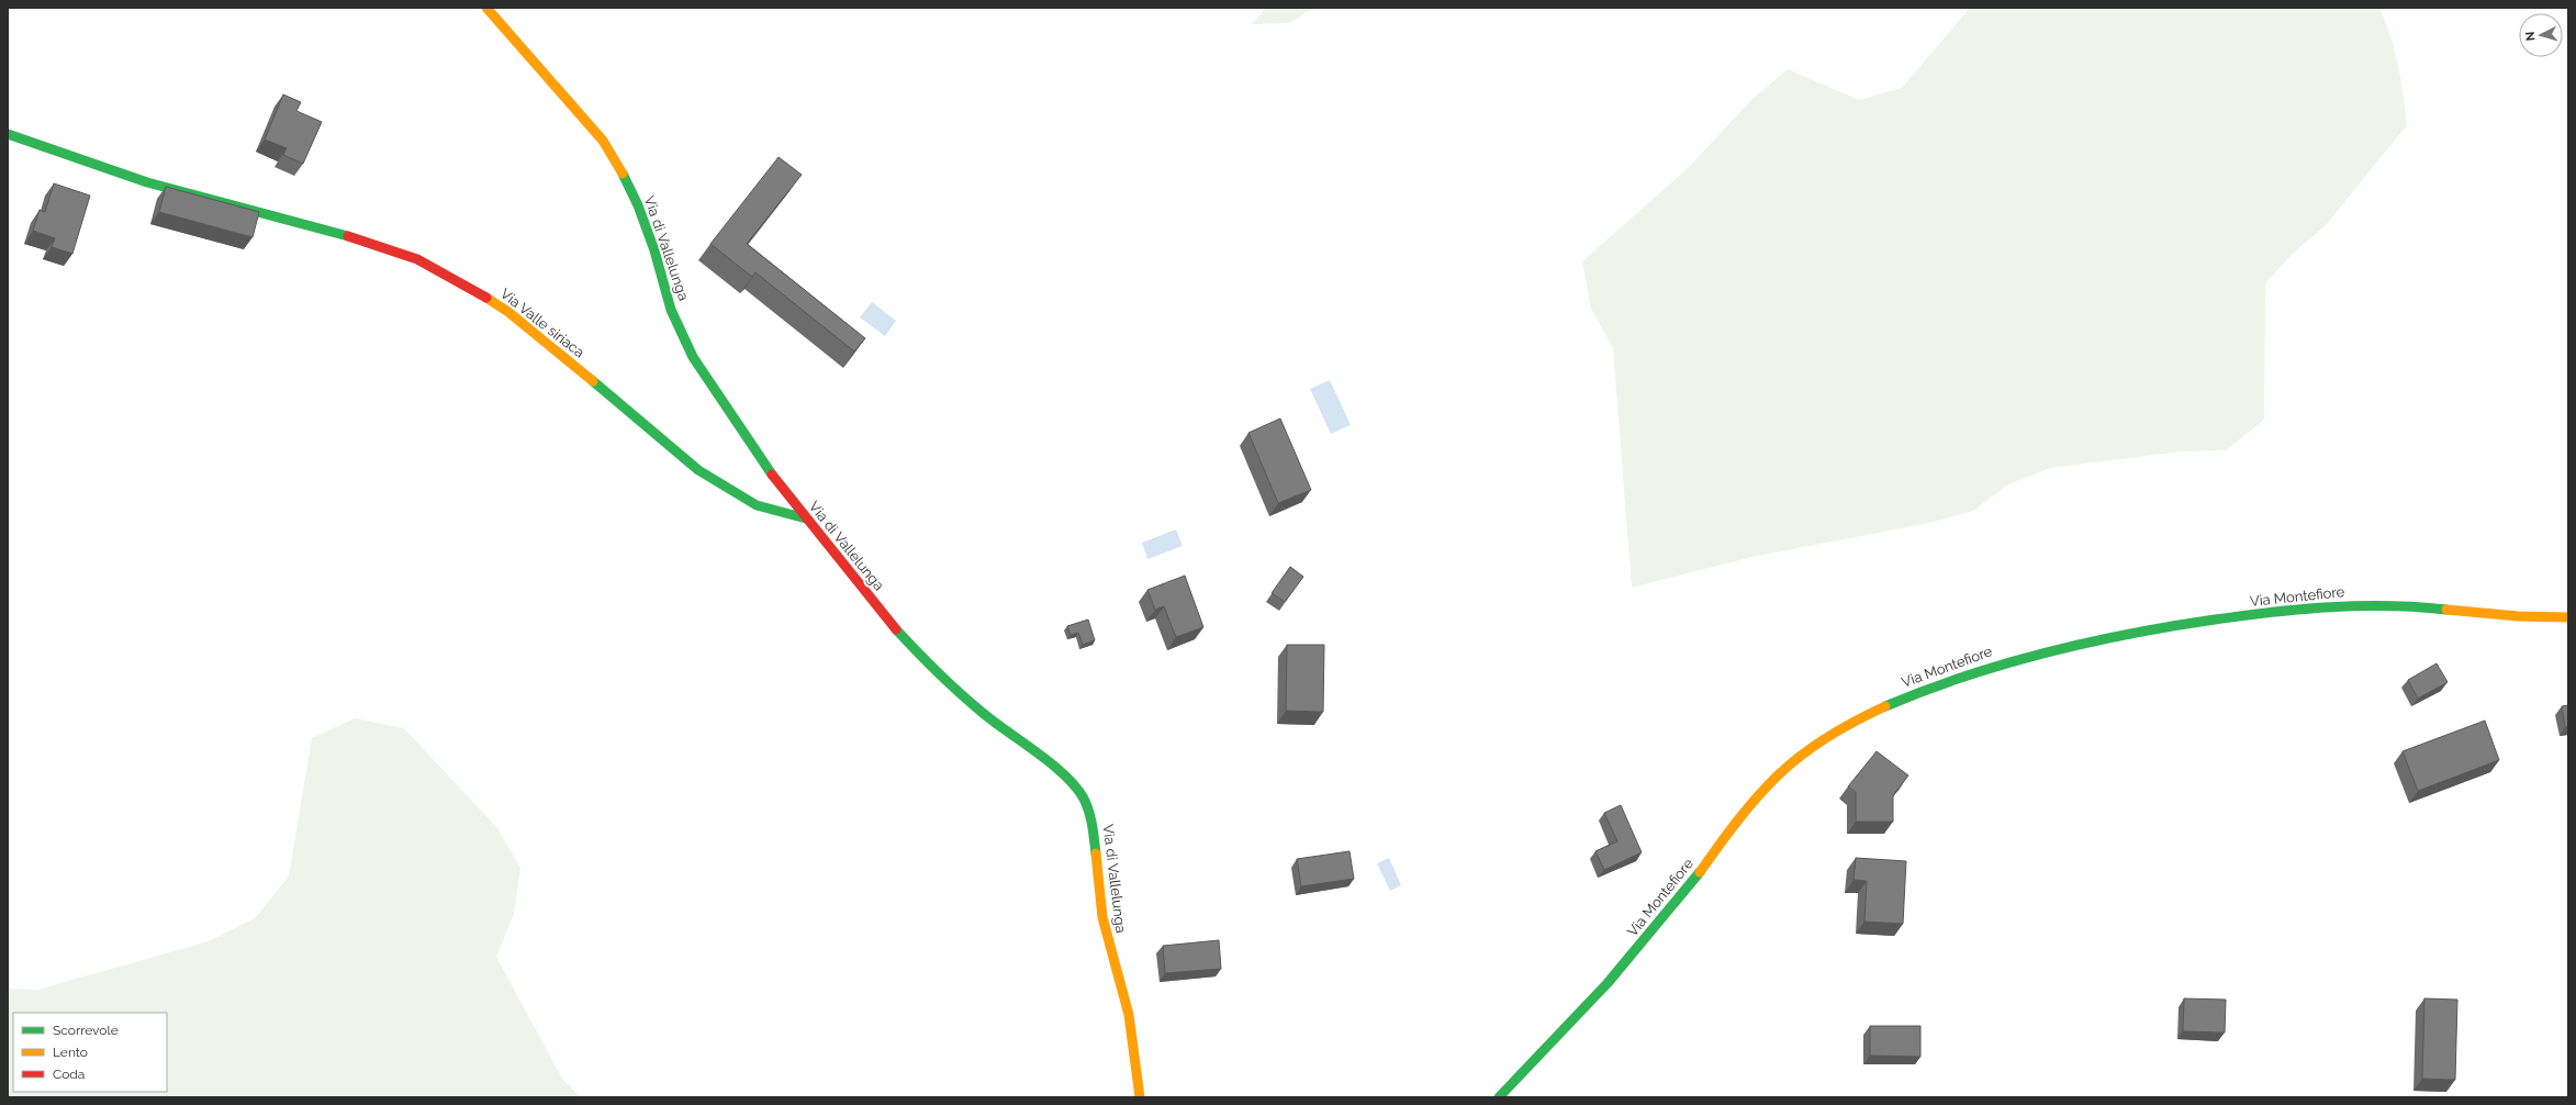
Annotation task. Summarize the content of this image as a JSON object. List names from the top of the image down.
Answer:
{
  "streets": {
    "street": ["Via di Vallelunga", "Via Valle siriaca", "Via Montefiore"]
  },
  "crossings": [
    ["Via di Vallelunga", "Via Valle siriaca"]
  ],
  "legend": ["Scorrevole", "Lento", "Coda"],
  "north": "left"
}
